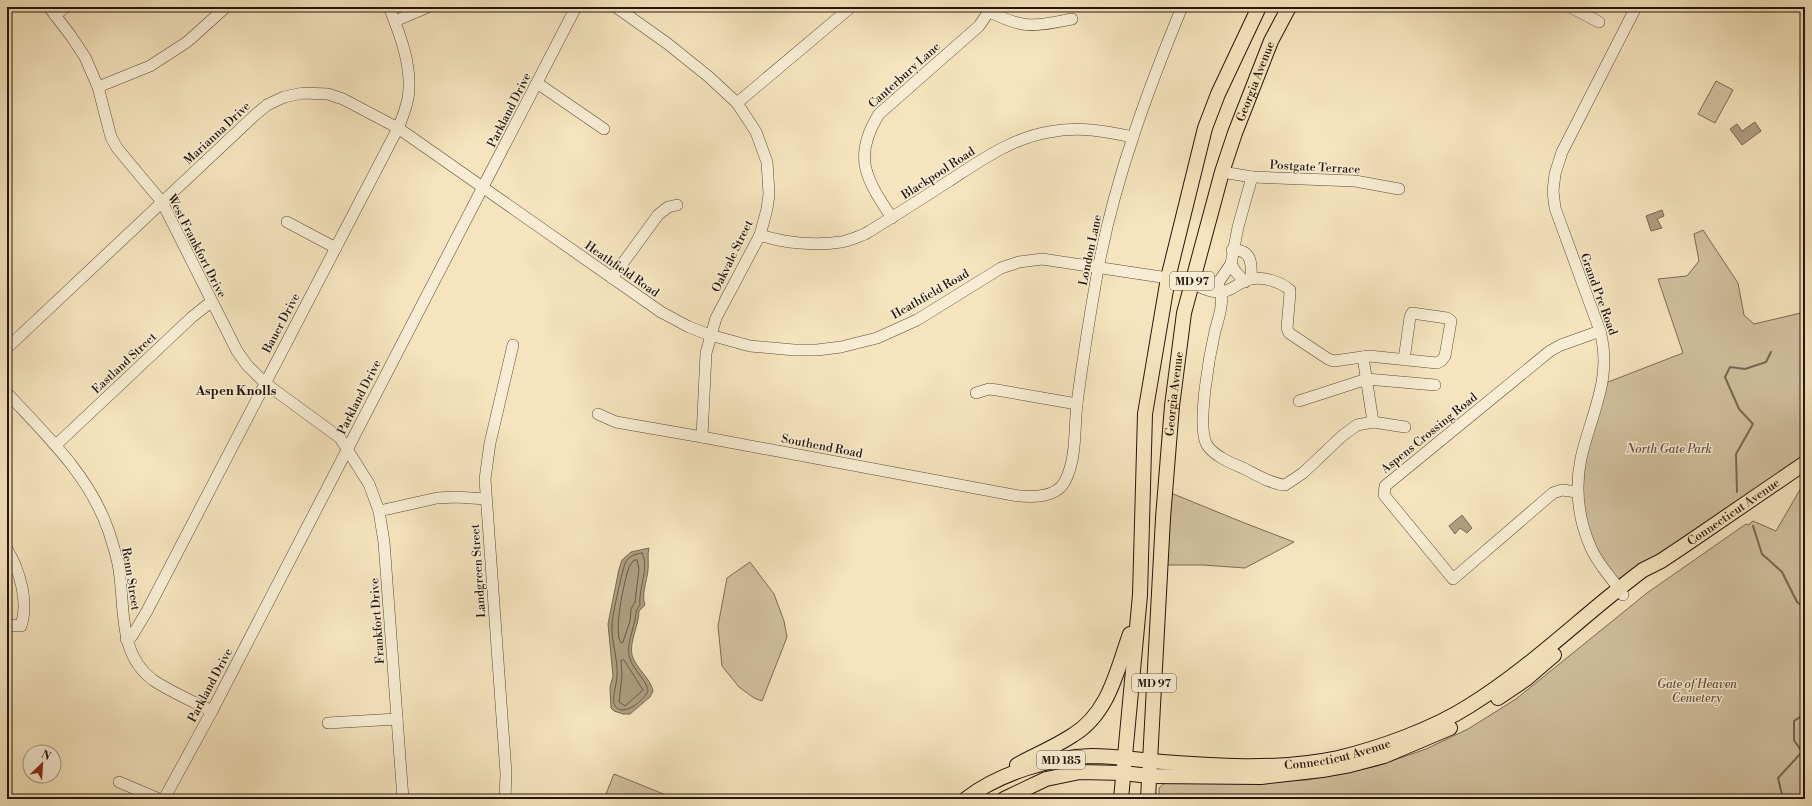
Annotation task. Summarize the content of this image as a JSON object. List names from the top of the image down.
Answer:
{
  "streets": {
    "main road": [
      "Georgia Avenue",
      "MD 97",
      "Connecticut Avenue",
      "MD 185"
    ],
    "street": [
      "Canterbury Lane",
      "Parkland Drive",
      "Marianna Drive",
      "Postgate Terrace",
      "Blackpool Road",
      "West Frankfort Drive",
      "London Lane",
      "Oakvale Street",
      "Heathfield Road",
      "Grand Pre Road",
      "Bauer Drive",
      "Eastland Street",
      "Aspens Crossing Road",
      "Southend Road",
      "Landgreen Street",
      "Renn Street",
      "Frankfort Drive"
    ]
  },
  "crossings": [
    ["Canterbury Lane", "Blackpool Road"],
    ["Georgia Avenue", "Postgate Terrace"],
    ["Georgia Avenue", "Heathfield Road"],
    ["Georgia Avenue", "Connecticut Avenue"],
    ["Parkland Drive", "Marianna Drive"],
    ["Parkland Drive", "West Frankfort Drive"],
    ["Parkland Drive", "Heathfield Road"],
    ["Parkland Drive", "Renn Street"],
    ["Parkland Drive", "Frankfort Drive"],
    ["Marianna Drive", "West Frankfort Drive"],
    ["Marianna Drive", "Heathfield Road"],
    ["Marianna Drive", "Bauer Drive"],
    ["Blackpool Road", "London Lane"],
    ["Blackpool Road", "Oakvale Street"],
    ["West Frankfort Drive", "Bauer Drive"],
    ["West Frankfort Drive", "Eastland Street"],
    ["West Frankfort Drive", "Frankfort Drive"],
    ["London Lane", "Heathfield Road"],
    ["London Lane", "Southend Road"],
    ["Oakvale Street", "Heathfield Road"],
    ["Oakvale Street", "Southend Road"],
    ["Grand Pre Road", "Aspens Crossing Road"],
    ["Grand Pre Road", "Connecticut Avenue"],
    ["Bauer Drive", "Renn Street"],
    ["Eastland Street", "Renn Street"]
  ],
  "districts": ["Aspen Knolls"],
  "parks": ["North Gate Park", "Gate of Heaven Cemetery"],
  "north": "top right"
}
